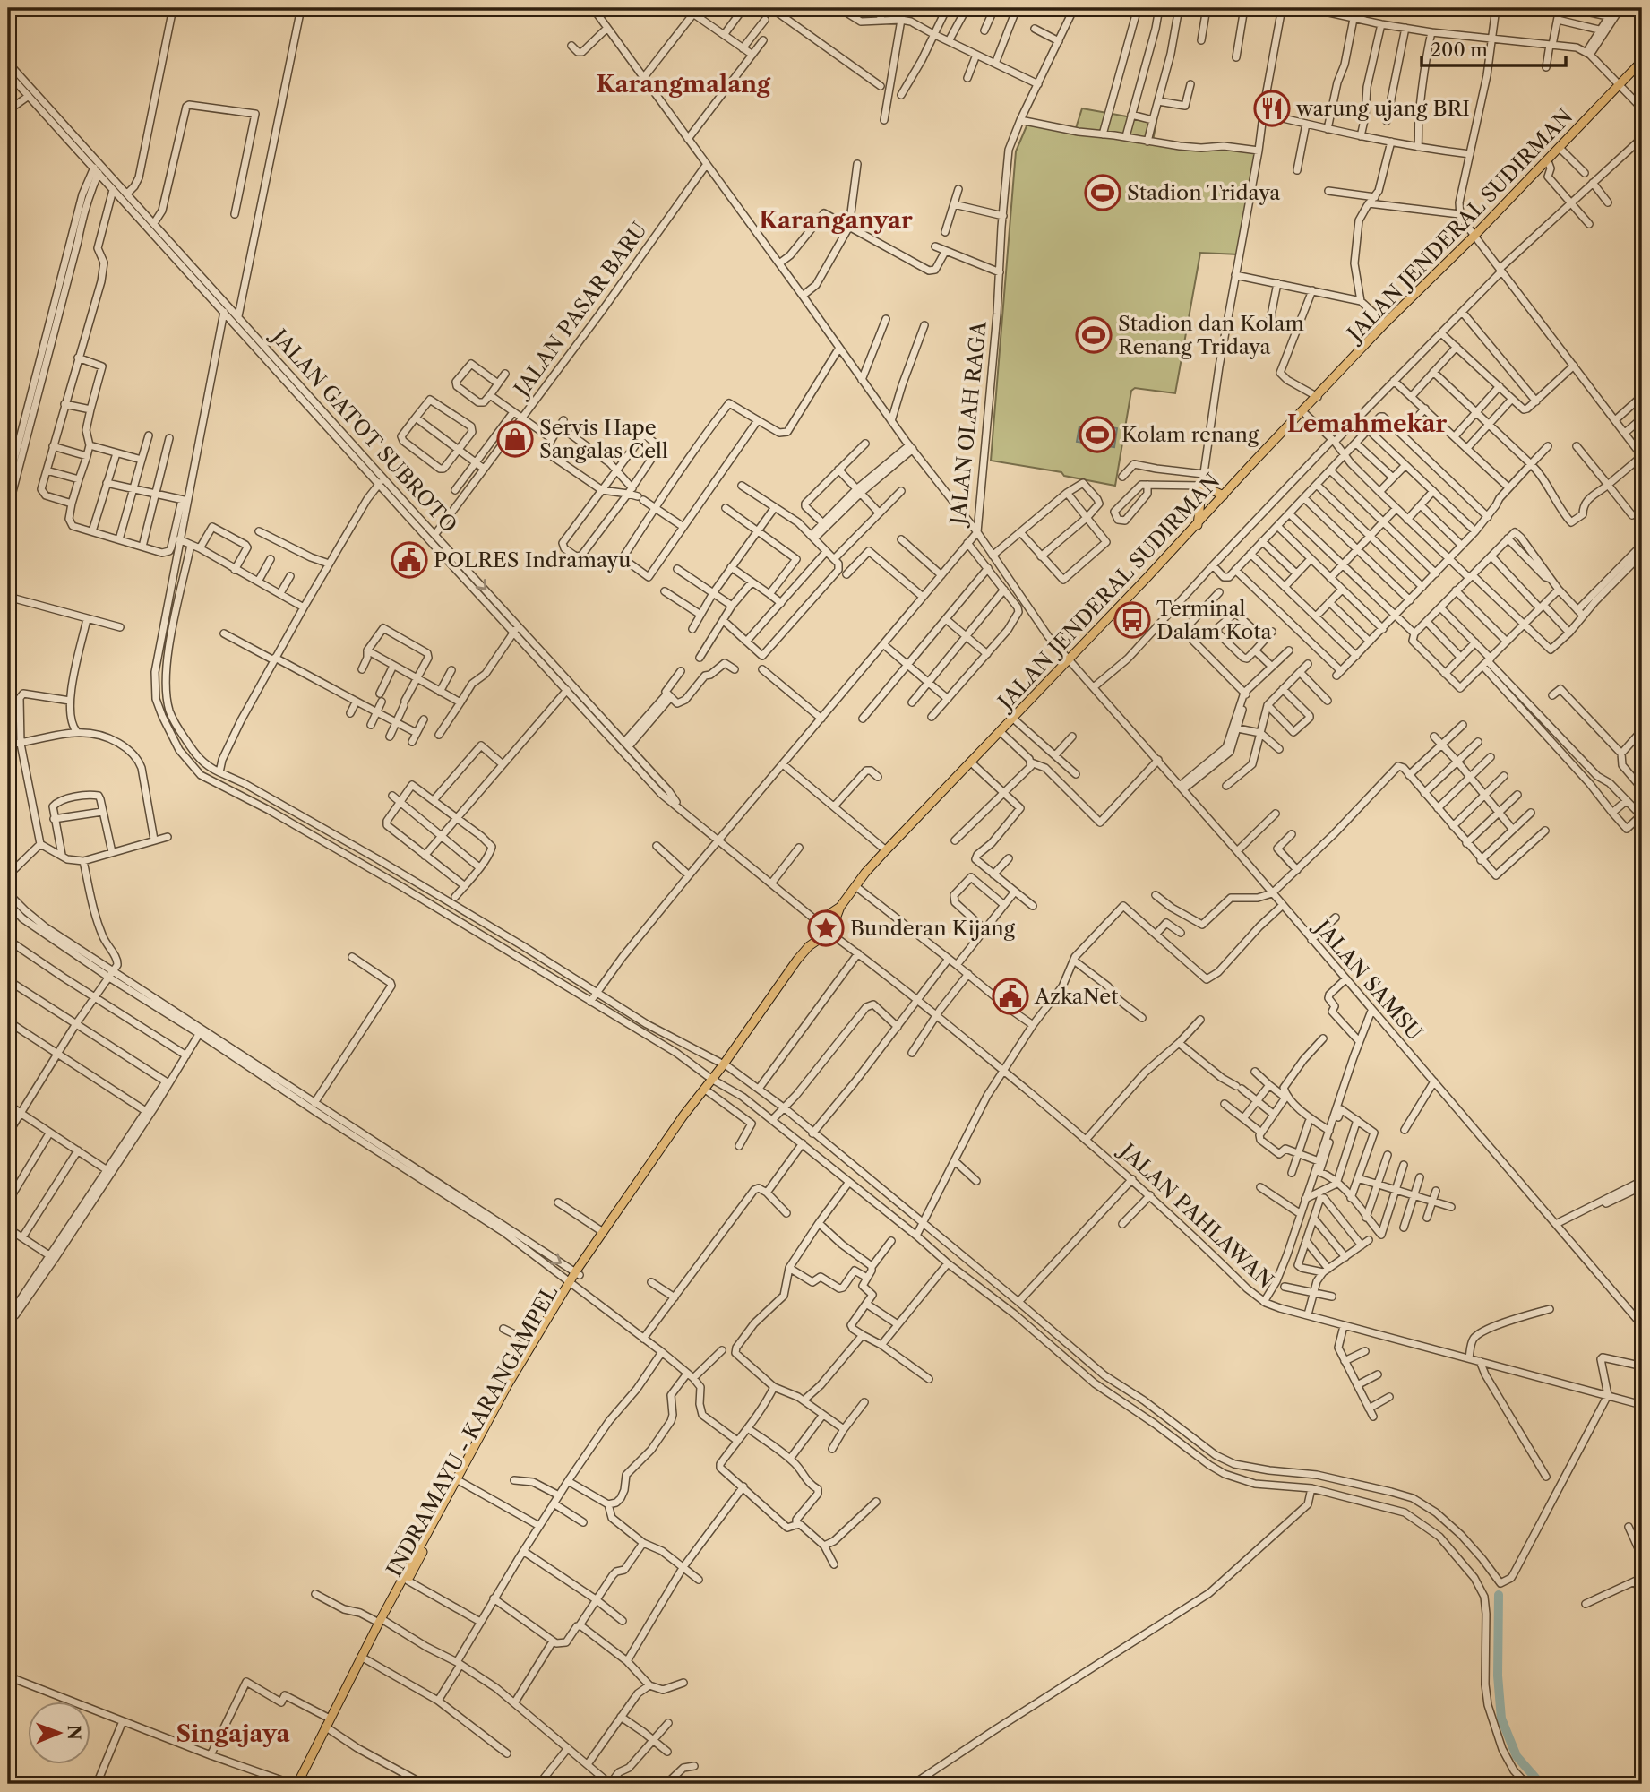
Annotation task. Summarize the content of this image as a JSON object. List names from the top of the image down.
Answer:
{
  "streets": {
    "main road": ["JALAN JENDERAL SUDIRMAN", "INDRAMAYU - KARANGAMPEL"],
    "street": [
      "JALAN PASAR BARU",
      "JALAN OLAH RAGA",
      "JALAN GATOT SUBROTO",
      "JALAN SAMSU",
      "JALAN PAHLAWAN"
    ]
  },
  "crossings": [
    ["JALAN JENDERAL SUDIRMAN", "JALAN SAMSU"],
    ["JALAN PASAR BARU", "JALAN GATOT SUBROTO"],
    ["JALAN PASAR BARU", "JALAN SAMSU"],
    ["JALAN OLAH RAGA", "JALAN GATOT SUBROTO"],
    ["JALAN OLAH RAGA", "JALAN SAMSU"]
  ],
  "districts": [
    "Karangmalang",
    "Karanganyar",
    "Lemahmekar",
    "Singajaya"
  ],
  "places": {
    "restaurant": ["warung ujang BRI"],
    "sports": ["Stadion Tridaya", "Stadion dan Kolam Renang Tridaya", "Kolam renang"],
    "shop": ["Servis Hape Sangalas Cell"],
    "public building": ["POLRES Indramayu", "AzkaNet"],
    "bus stop": ["Terminal Dalam Kota"],
    "place": ["Bunderan Kijang"]
  },
  "scale_bar": "200 m",
  "north": "right"
}
